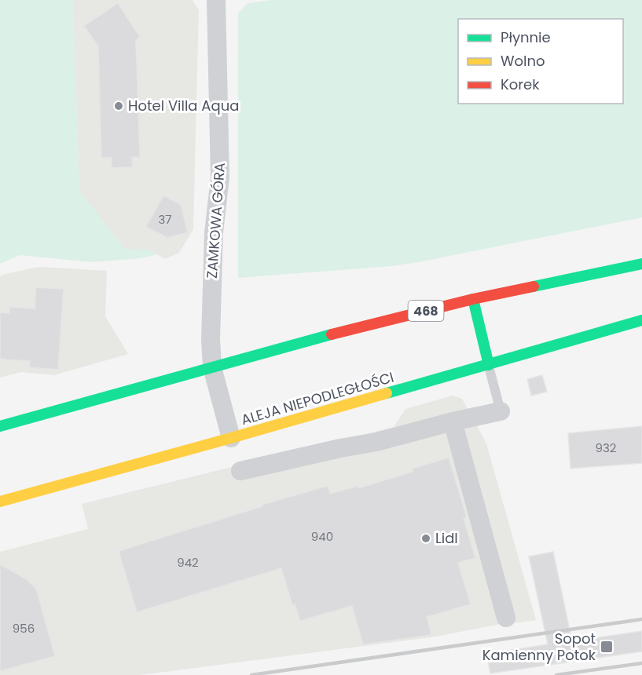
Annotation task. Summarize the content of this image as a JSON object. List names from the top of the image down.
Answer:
{
  "streets": {
    "main road": ["468", "ALEJA NIEPODLEGŁOŚCI"],
    "street": ["ZAMKOWA GÓRA"]
  },
  "crossings": [
    ["ZAMKOWA GÓRA", "468"],
    ["ZAMKOWA GÓRA", "ALEJA NIEPODLEGŁOŚCI"]
  ],
  "places": {
    "other": ["Hotel Villa Aqua", "Lidl"],
    "transit": ["Sopot Kamienny Potok"]
  },
  "house_numbers": [
    "37",
    "932",
    "940",
    "942",
    "956"
  ],
  "legend": ["Płynnie", "Wolno", "Korek"]
}
